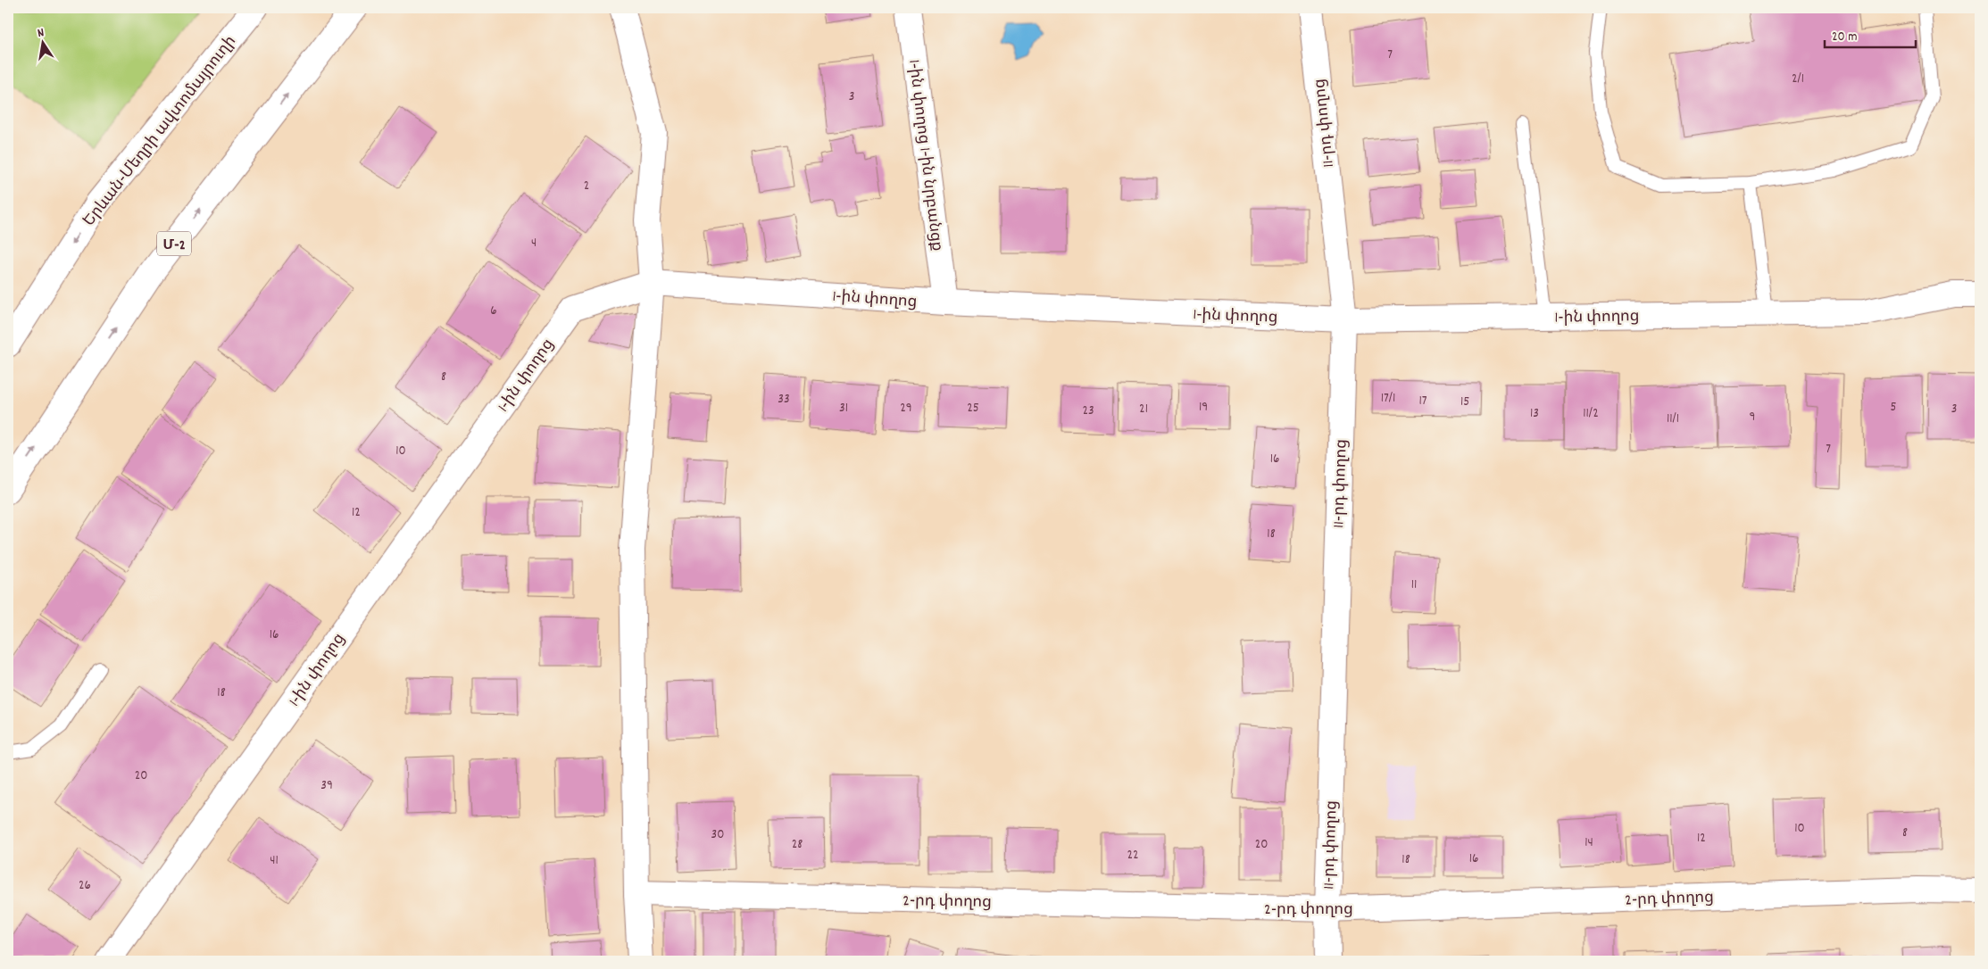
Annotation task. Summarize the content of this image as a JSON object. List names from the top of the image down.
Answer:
{
  "streets": {
    "main road": [
      "11-րդ փողոց",
      "Երևան-Մեղրի ավտոմայրուղի",
      "1-ին փողոց 1-ին նրբանցք",
      "Մ-2",
      "1-ին փողոց",
      "2-րդ փողոց"
    ]
  },
  "crossings": [
    ["11-րդ փողոց", "1-ին փողոց"],
    ["11-րդ փողոց", "2-րդ փողոց"],
    ["1-ին փողոց 1-ին նրբանցք", "1-ին փողոց"]
  ],
  "house_numbers": [
    "7",
    "2/1",
    "3",
    "2",
    "4",
    "6",
    "8",
    "17/1",
    "33",
    "17",
    "15",
    "19",
    "5",
    "31",
    "29",
    "25",
    "21",
    "3",
    "23",
    "13",
    "11/2",
    "9",
    "11/1",
    "7",
    "10",
    "16",
    "12",
    "18",
    "11",
    "16",
    "18",
    "20",
    "39",
    "10",
    "8",
    "30",
    "12",
    "14",
    "28",
    "20",
    "22",
    "16",
    "18",
    "41",
    "26"
  ],
  "scale_bar": "20 m",
  "north": "top"
}
